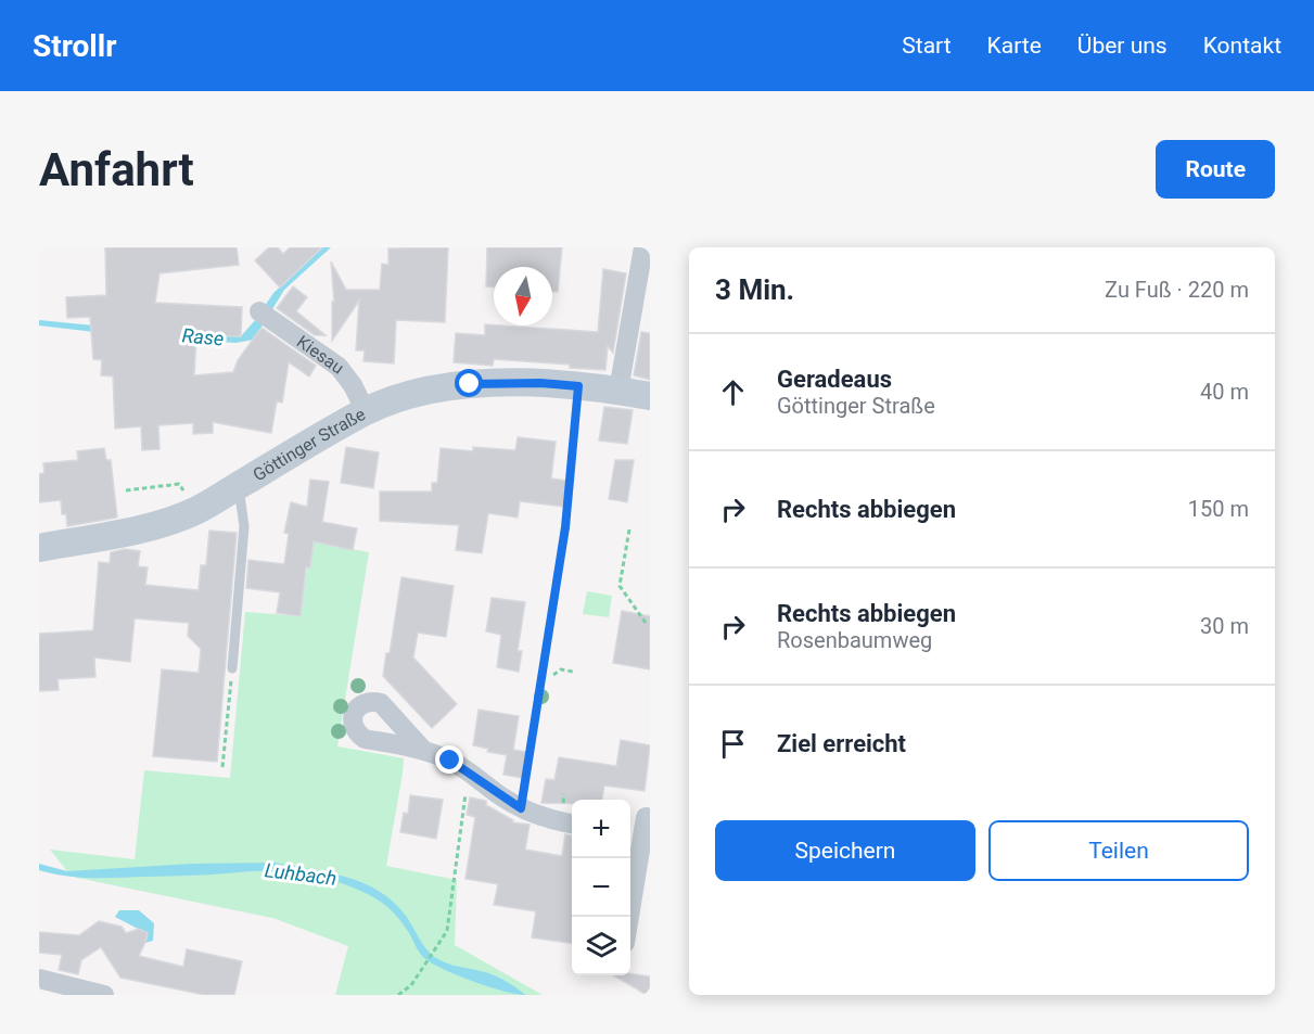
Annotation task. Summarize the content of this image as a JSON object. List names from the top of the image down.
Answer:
{
  "streets": {
    "street": ["Kiesau", "Göttinger Straße"]
  },
  "crossings": [
    ["Kiesau", "Göttinger Straße"]
  ],
  "water": ["Rase", "Luhbach"],
  "north": "bottom",
  "page": {
    "header": "Strollr",
    "nav": [
      "Start",
      "Karte",
      "Über uns",
      "Kontakt"
    ],
    "buttons": [
      "Route",
      ["Speichern", "Teilen"]
    ],
    "title": "Anfahrt",
    "heading": ["3 Min.", "Zu Fuß · 220 m"],
    "list": [
      ["Geradeaus", "Göttinger Straße", "40 m"],
      ["Rechts abbiegen", "150 m"],
      ["Rechts abbiegen", "Rosenbaumweg", "30 m"],
      "Ziel erreicht"
    ],
    "map_buttons": ["+", "−"]
  }
}
